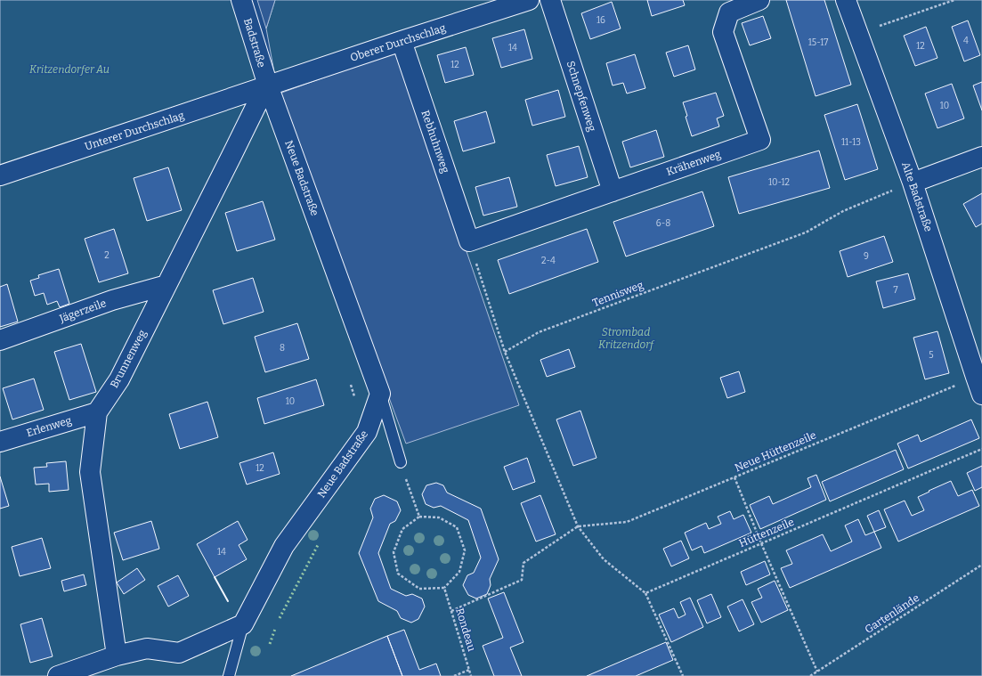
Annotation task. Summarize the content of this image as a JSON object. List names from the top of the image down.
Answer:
{
  "streets": {
    "street": [
      "Badstraße",
      "Oberer Durchschlag",
      "Schnepfenweg",
      "Unterer Durchschlag",
      "Rebhuhnweg",
      "Krähenweg",
      "Neue Badstraße",
      "Alte Badstraße",
      "Jägerzeile",
      "Brunnenweg",
      "Erlenweg"
    ],
    "path": [
      "Tennisweg",
      "Neue Hüttenzeile",
      "Hüttenzeile",
      "Gartenlände",
      "Rondeau"
    ]
  },
  "crossings": [
    ["Badstraße", "Oberer Durchschlag"],
    ["Badstraße", "Unterer Durchschlag"],
    ["Badstraße", "Neue Badstraße"],
    ["Badstraße", "Brunnenweg"],
    ["Oberer Durchschlag", "Unterer Durchschlag"],
    ["Oberer Durchschlag", "Rebhuhnweg"],
    ["Oberer Durchschlag", "Neue Badstraße"],
    ["Oberer Durchschlag", "Brunnenweg"],
    ["Schnepfenweg", "Krähenweg"],
    ["Unterer Durchschlag", "Neue Badstraße"],
    ["Unterer Durchschlag", "Brunnenweg"],
    ["Rebhuhnweg", "Krähenweg"],
    ["Neue Badstraße", "Brunnenweg"],
    ["Alte Badstraße", "Tennisweg"],
    ["Alte Badstraße", "Neue Hüttenzeile"],
    ["Jägerzeile", "Brunnenweg"],
    ["Brunnenweg", "Erlenweg"]
  ],
  "parks": ["Kritzendorfer Au", "Strombad Kritzendorf"],
  "house_numbers": [
    "16",
    "4",
    "15-17",
    "12",
    "14",
    "12",
    "10",
    "11-13",
    "10-12",
    "6-8",
    "2",
    "9",
    "2-4",
    "7",
    "8",
    "5",
    "10",
    "12",
    "14"
  ]
}
